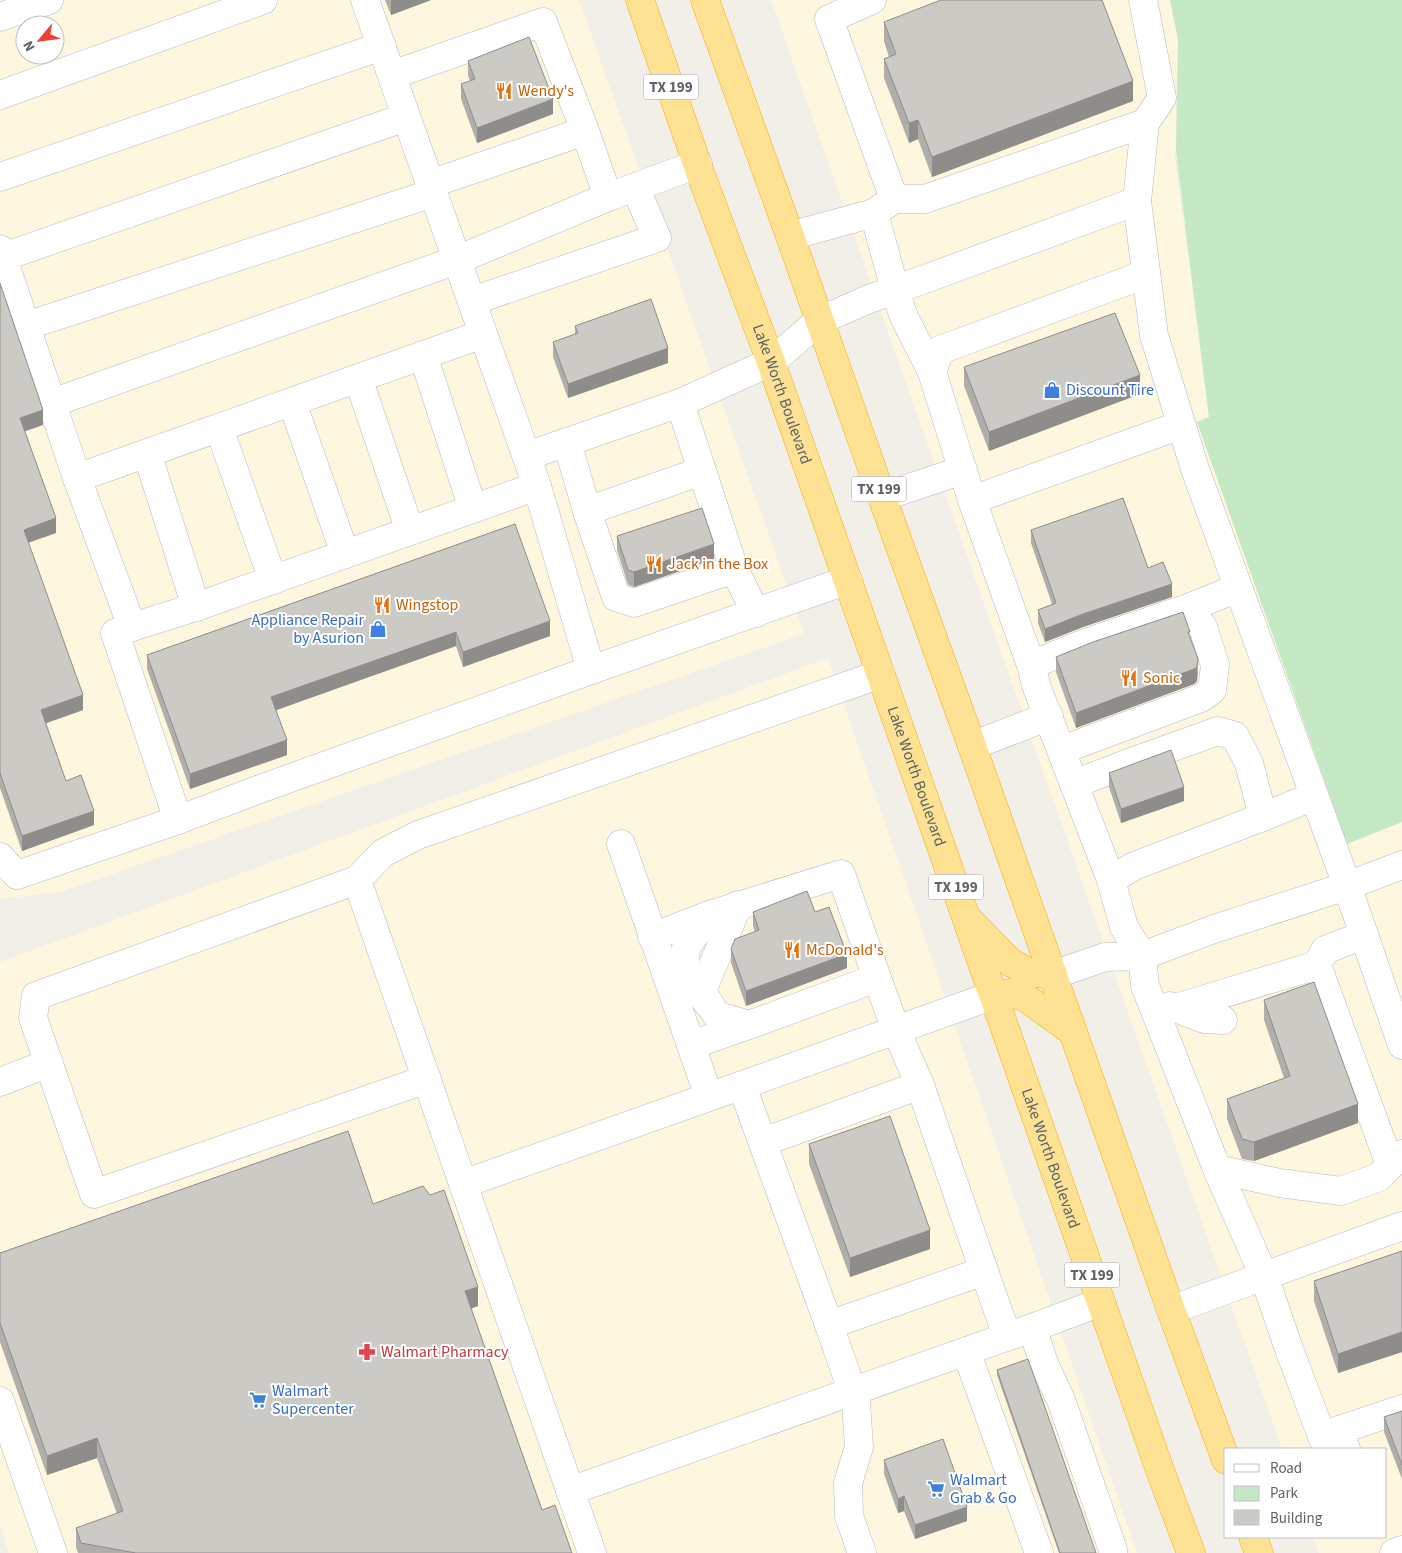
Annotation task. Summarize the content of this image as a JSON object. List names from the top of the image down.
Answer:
{
  "streets": {
    "highway": ["TX 199", "Lake Worth Boulevard"]
  },
  "places": {
    "restaurant": [
      "Wendy's",
      "Jack in the Box",
      "Wingstop",
      "Sonic",
      "McDonald's"
    ],
    "shop": ["Discount Tire", "Appliance Repair by Asurion"],
    "pharmacy": ["Walmart Pharmacy"],
    "supermarket": ["Walmart Supercenter", "Walmart Grab & Go"]
  },
  "legend": ["Road", "Park", "Building"],
  "north": "bottom left"
}
